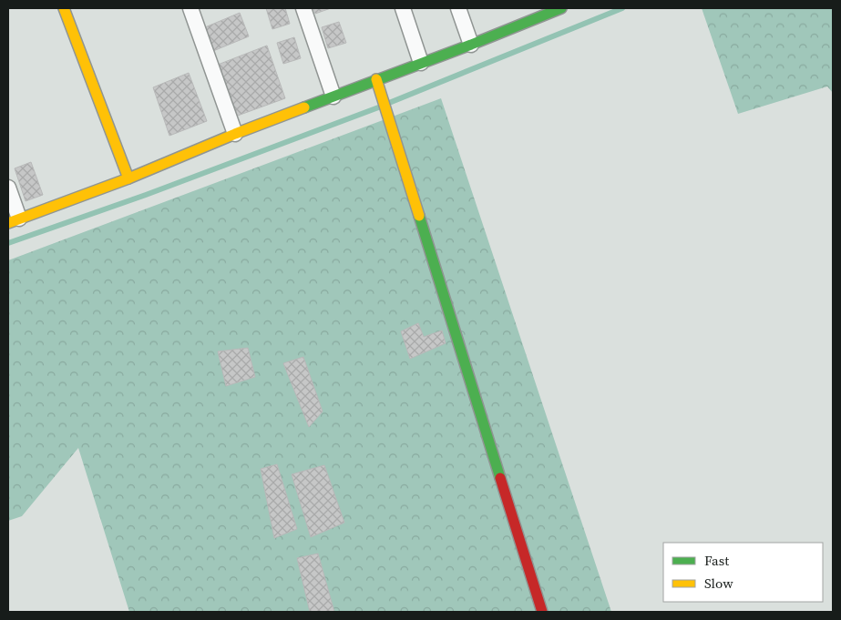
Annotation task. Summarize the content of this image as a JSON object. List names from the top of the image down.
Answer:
{
  "legend": ["Fast", "Slow"]
}
